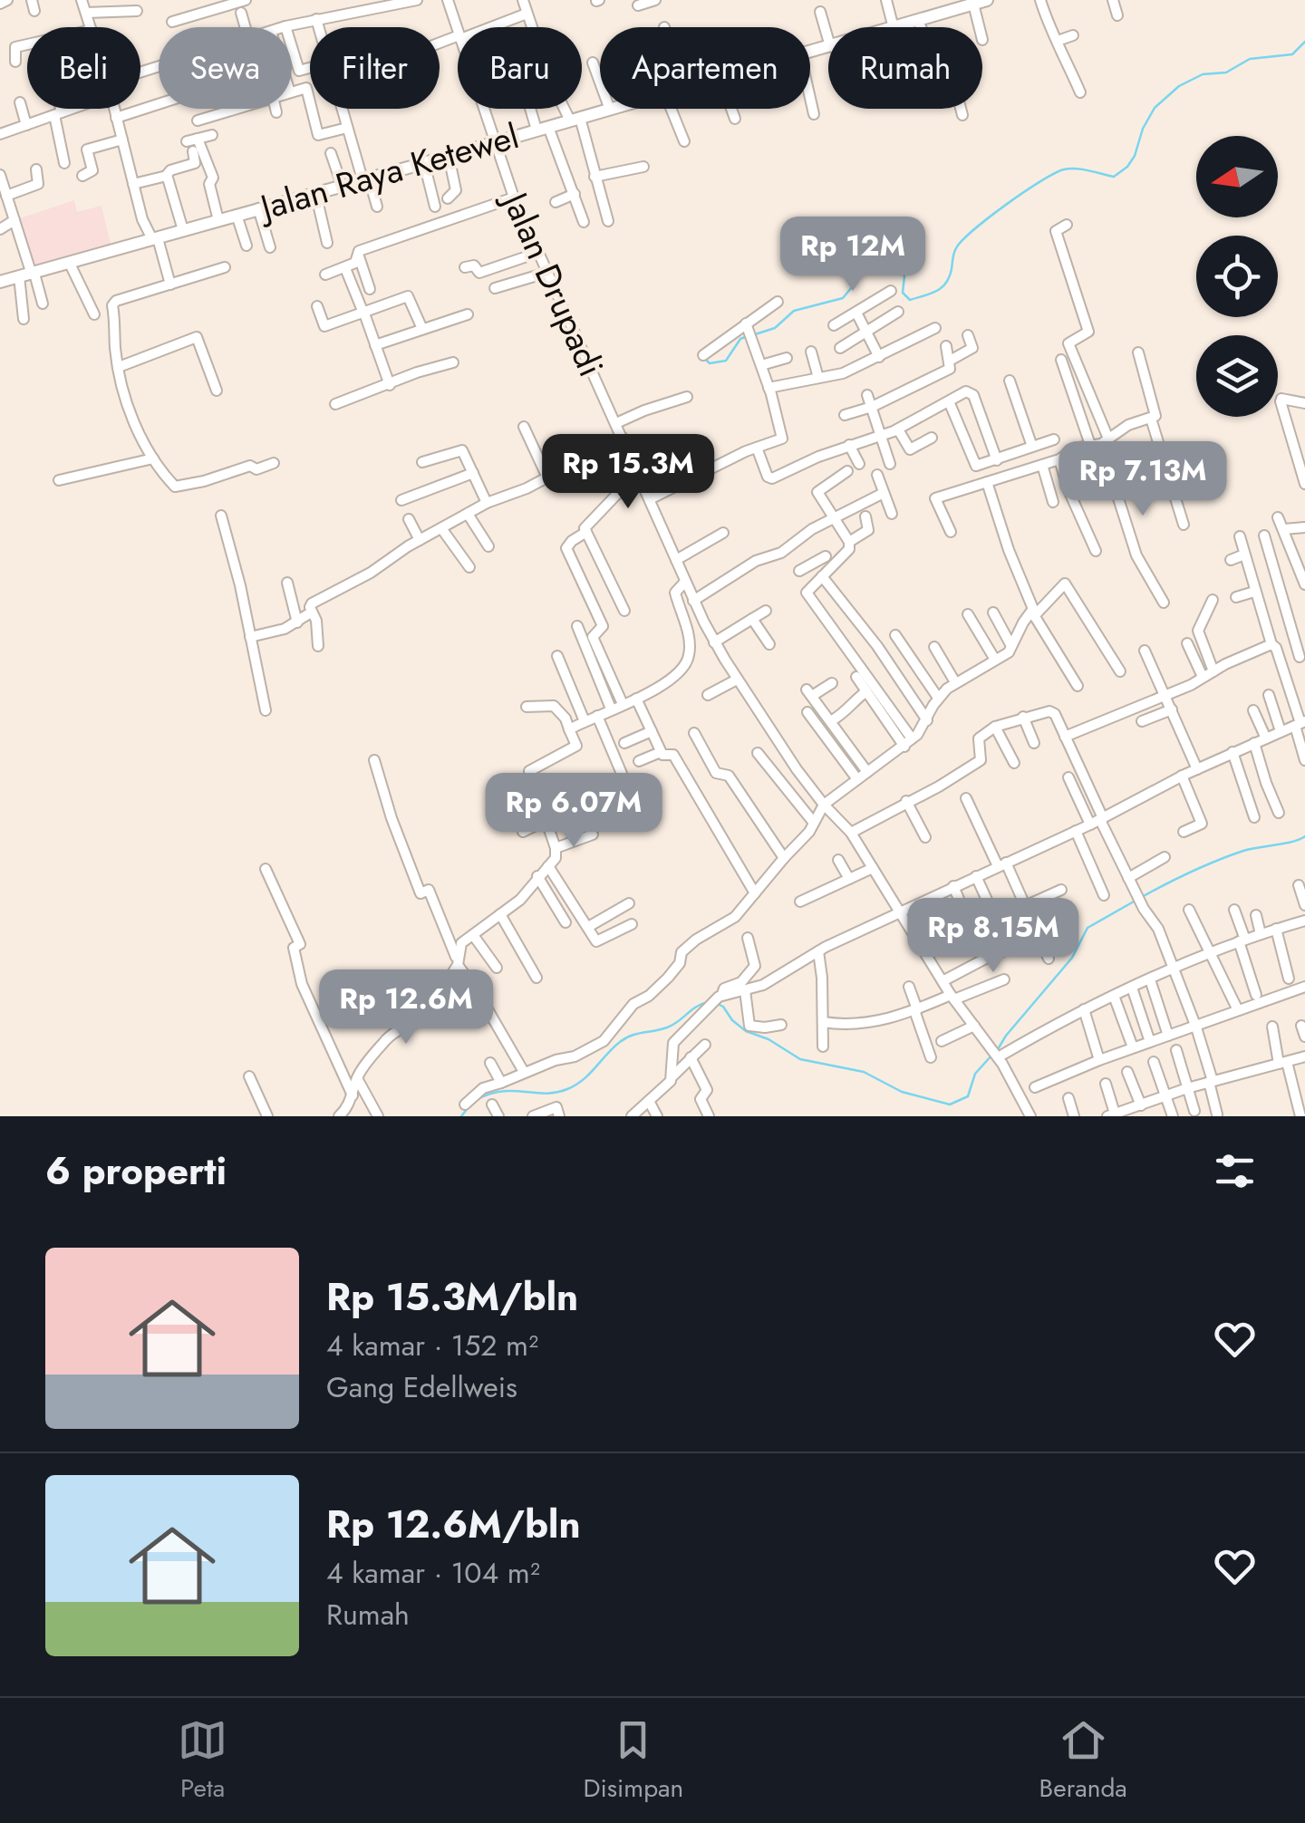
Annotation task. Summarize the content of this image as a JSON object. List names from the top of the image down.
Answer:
{
  "streets": {
    "main road": ["Jalan Raya Ketewel"],
    "street": ["Jalan Drupadi"]
  },
  "crossings": [
    ["Jalan Raya Ketewel", "Jalan Drupadi"]
  ],
  "north": "left",
  "page": {
    "chip": [
      "Beli",
      "Sewa",
      "Filter",
      "Baru",
      "Apartemen",
      "Rumah"
    ],
    "price": [
      "Rp 12M",
      "Rp 15.3M",
      "Rp 7.13M",
      "Rp 6.07M",
      "Rp 8.15M",
      "Rp 12.6M"
    ],
    "heading": "6 properti",
    "list": [
      {
        "name": "Rp 15.3M/bln",
        "note": "4 kamar · 152 m² · Gang Edellweis"
      },
      {
        "name": "Rp 12.6M/bln",
        "note": "4 kamar · 104 m² · Rumah"
      }
    ],
    "tabs": ["Peta", "Disimpan", "Beranda"]
  }
}
